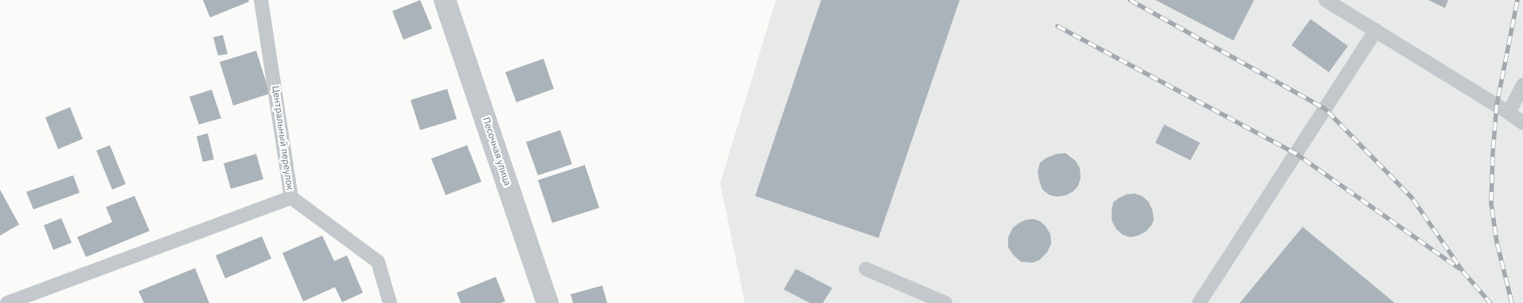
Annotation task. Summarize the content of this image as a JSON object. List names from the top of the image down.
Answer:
{
  "streets": {
    "street": ["Песочная улица"],
    "lane": ["Центральный переулок"]
  }
}
